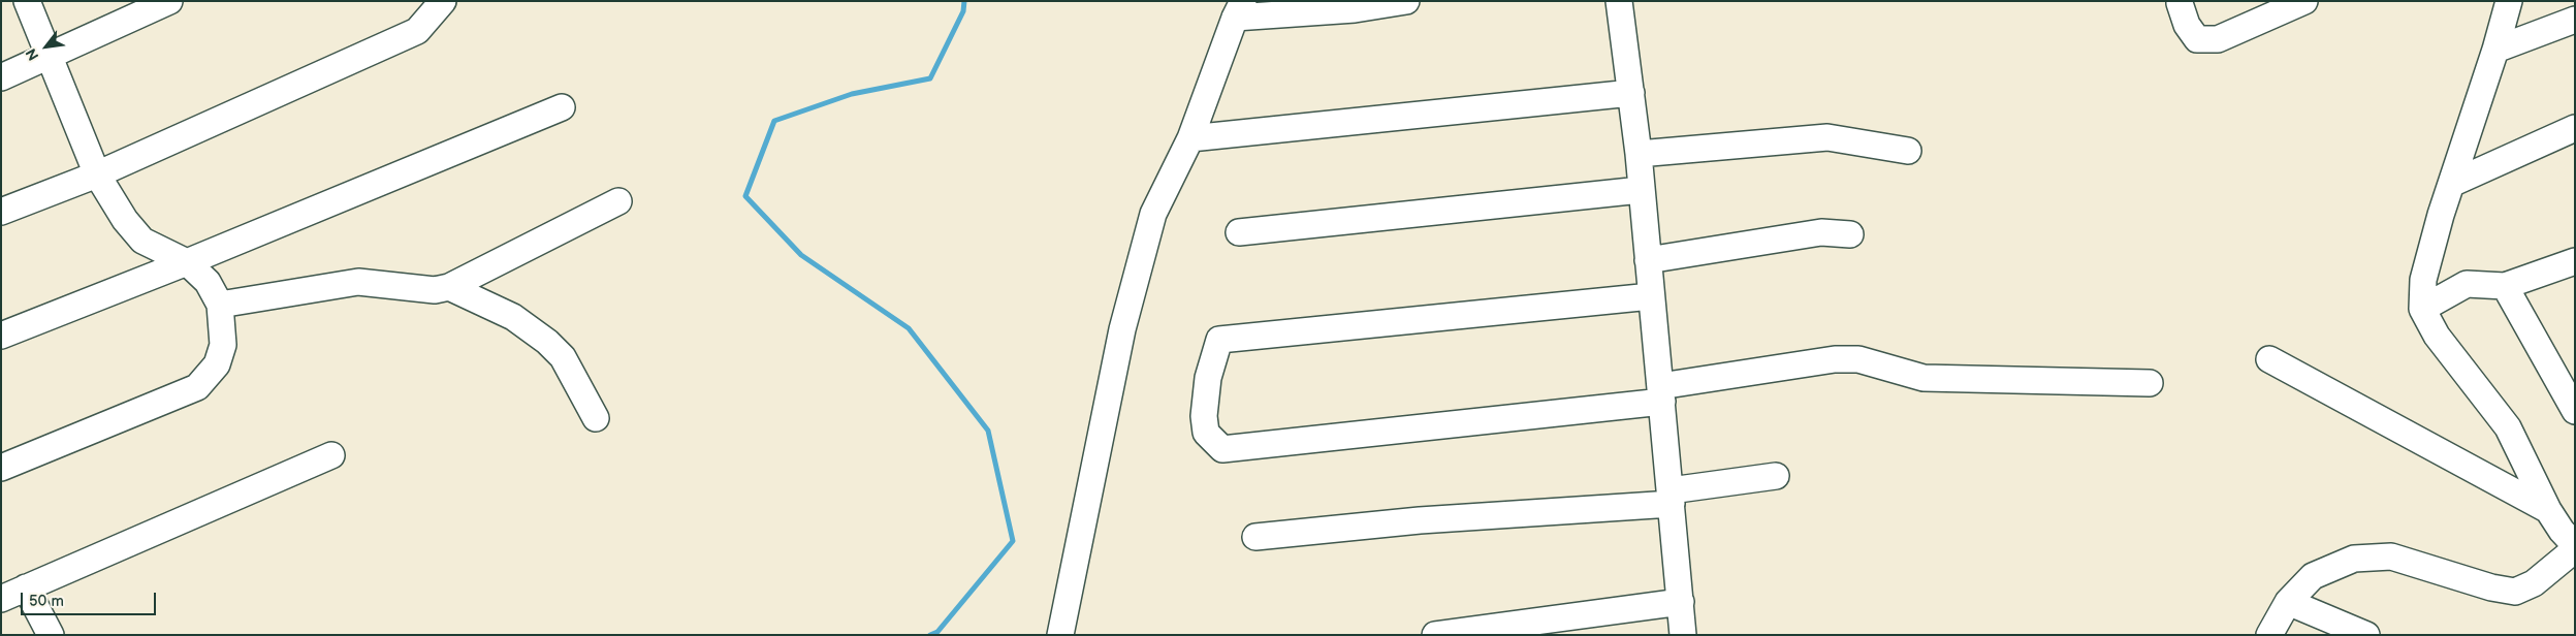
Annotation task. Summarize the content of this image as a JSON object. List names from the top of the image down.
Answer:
{
  "scale_bar": "50 m",
  "north": "bottom left"
}
